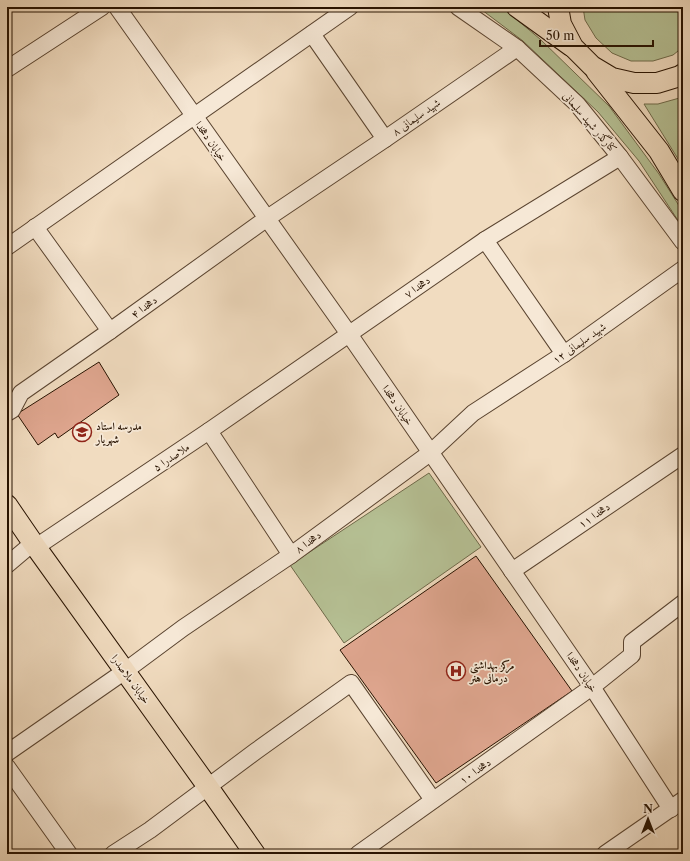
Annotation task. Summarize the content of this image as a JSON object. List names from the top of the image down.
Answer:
{
  "streets": {
    "main road": ["خیابان ملاصدرا"],
    "street": [
      "شهید سلیمانی ۸",
      "کنارگذر شهید سلیمانی",
      "خیابان دهخدا",
      "دهخدا ۷",
      "دهخدا ۴",
      "شهید سلیمانی ۱۲",
      "ملاصدرا ۵",
      "دهخدا ۱۱",
      "دهخدا ۸",
      "دهخدا ۱۰"
    ]
  },
  "crossings": [
    ["شهید سلیمانی ۸", "کنارگذر شهید سلیمانی"],
    ["شهید سلیمانی ۸", "خیابان دهخدا"],
    ["شهید سلیمانی ۸", "دهخدا ۴"],
    ["کنارگذر شهید سلیمانی", "دهخدا ۷"],
    ["خیابان دهخدا", "دهخدا ۷"],
    ["خیابان دهخدا", "دهخدا ۴"],
    ["خیابان دهخدا", "شهید سلیمانی ۱۲"],
    ["خیابان دهخدا", "دهخدا ۱۱"],
    ["خیابان دهخدا", "دهخدا ۸"],
    ["خیابان دهخدا", "دهخدا ۱۰"],
    ["دهخدا ۷", "ملاصدرا ۵"],
    ["شهید سلیمانی ۱۲", "دهخدا ۸"],
    ["ملاصدرا ۵", "خیابان ملاصدرا"],
    ["دهخدا ۸", "خیابان ملاصدرا"]
  ],
  "places": {
    "school or university": ["مدرسه استاد شهریار"],
    "hospital": ["مرکز بهداشتی درمانی هنر"]
  },
  "scale_bar": "50 m",
  "north": "top"
}
